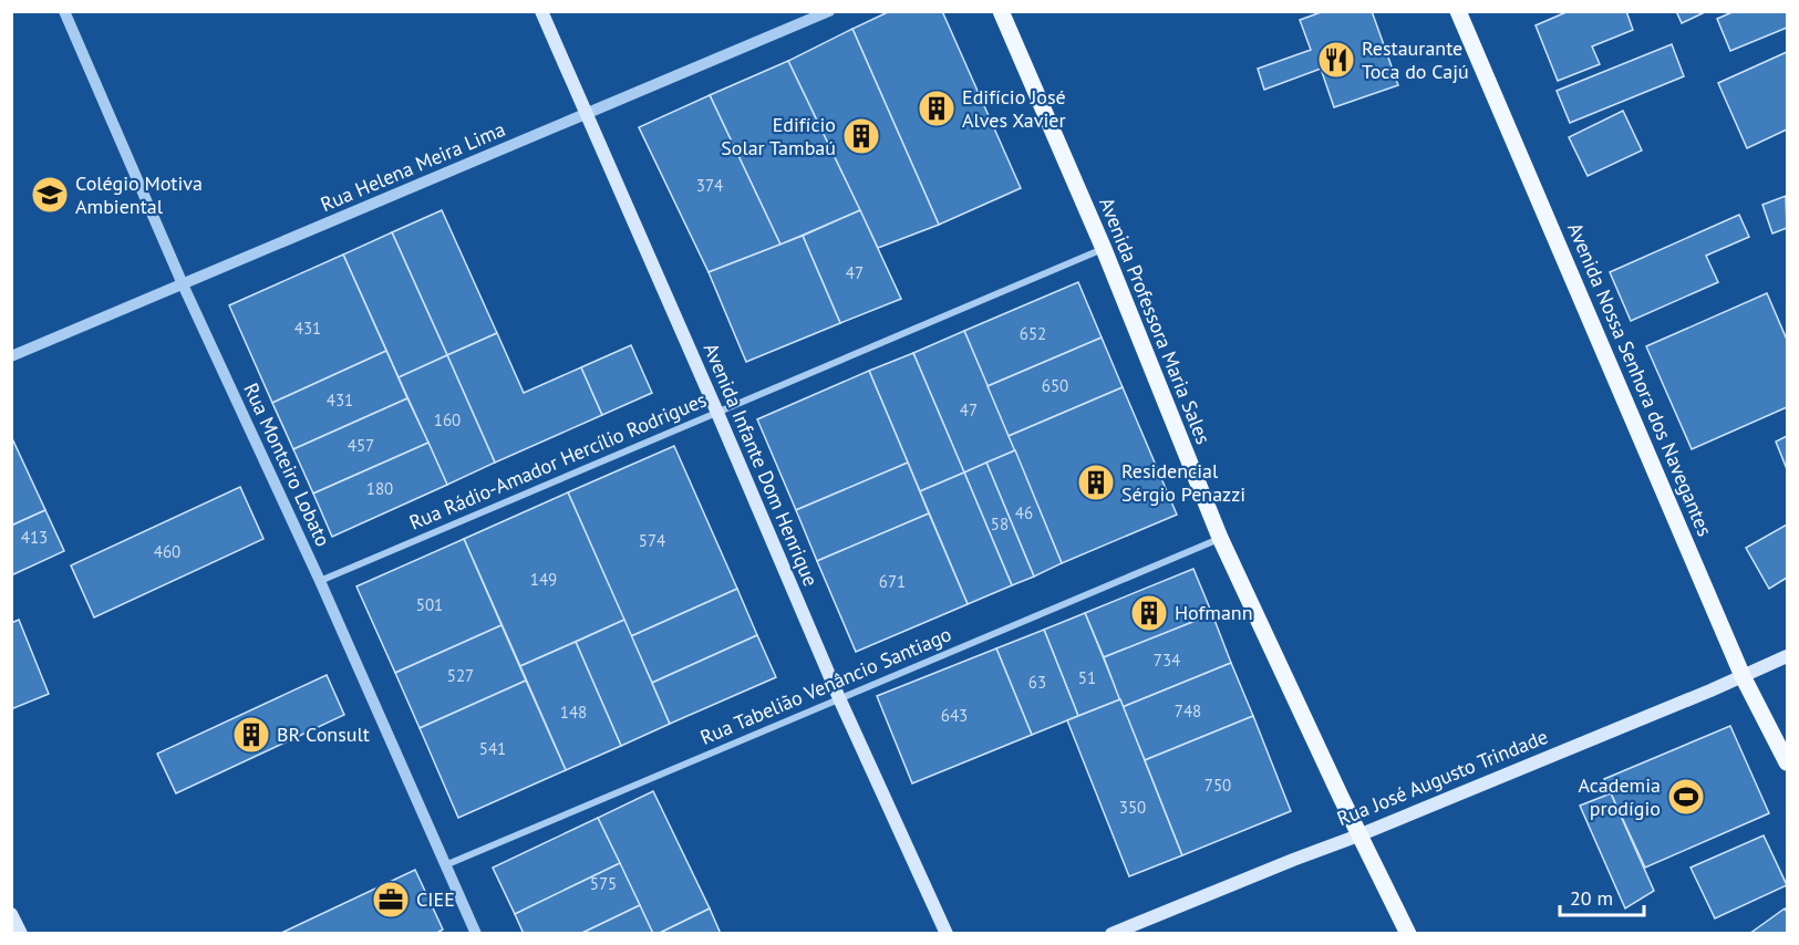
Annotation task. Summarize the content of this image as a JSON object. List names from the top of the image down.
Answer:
{
  "streets": {
    "main road": [
      "Avenida Professora Maria Sales",
      "Avenida Nossa Senhora dos Navegantes",
      "Avenida Infante Dom Henrique",
      "Rua José Augusto Trindade"
    ],
    "street": [
      "Rua Helena Meira Lima",
      "Rua Rádio-Amador Hercílio Rodrigues",
      "Rua Monteiro Lobato",
      "Rua Tabelião Venâncio Santiago"
    ]
  },
  "crossings": [
    ["Rua Helena Meira Lima", "Rua Monteiro Lobato"],
    ["Rua Helena Meira Lima", "Avenida Infante Dom Henrique"],
    ["Avenida Professora Maria Sales", "Rua Rádio-Amador Hercílio Rodrigues"],
    ["Avenida Professora Maria Sales", "Rua Tabelião Venâncio Santiago"],
    ["Avenida Professora Maria Sales", "Rua José Augusto Trindade"],
    ["Avenida Nossa Senhora dos Navegantes", "Rua José Augusto Trindade"],
    ["Rua Rádio-Amador Hercílio Rodrigues", "Rua Monteiro Lobato"],
    ["Rua Rádio-Amador Hercílio Rodrigues", "Avenida Infante Dom Henrique"],
    ["Rua Monteiro Lobato", "Rua Tabelião Venâncio Santiago"],
    ["Avenida Infante Dom Henrique", "Rua Tabelião Venâncio Santiago"]
  ],
  "places": {
    "restaurant": ["Restaurante Toca do Cajú"],
    "building": [
      "Edifício José Alves Xavier",
      "Edifício Solar Tambaú",
      "Residencial Sérgio Penazzi",
      "Hofmann",
      "BR Consult"
    ],
    "school or university": ["Colégio Motiva Ambiental"],
    "sports": ["Academia prodígio"],
    "office": ["CIEE"]
  },
  "house_numbers": [
    "374",
    "47",
    "431",
    "652",
    "650",
    "431",
    "47",
    "160",
    "457",
    "180",
    "46",
    "58",
    "413",
    "574",
    "460",
    "149",
    "671",
    "501",
    "734",
    "527",
    "51",
    "63",
    "748",
    "148",
    "643",
    "541",
    "750",
    "350",
    "575"
  ],
  "scale_bar": "20 m"
}
